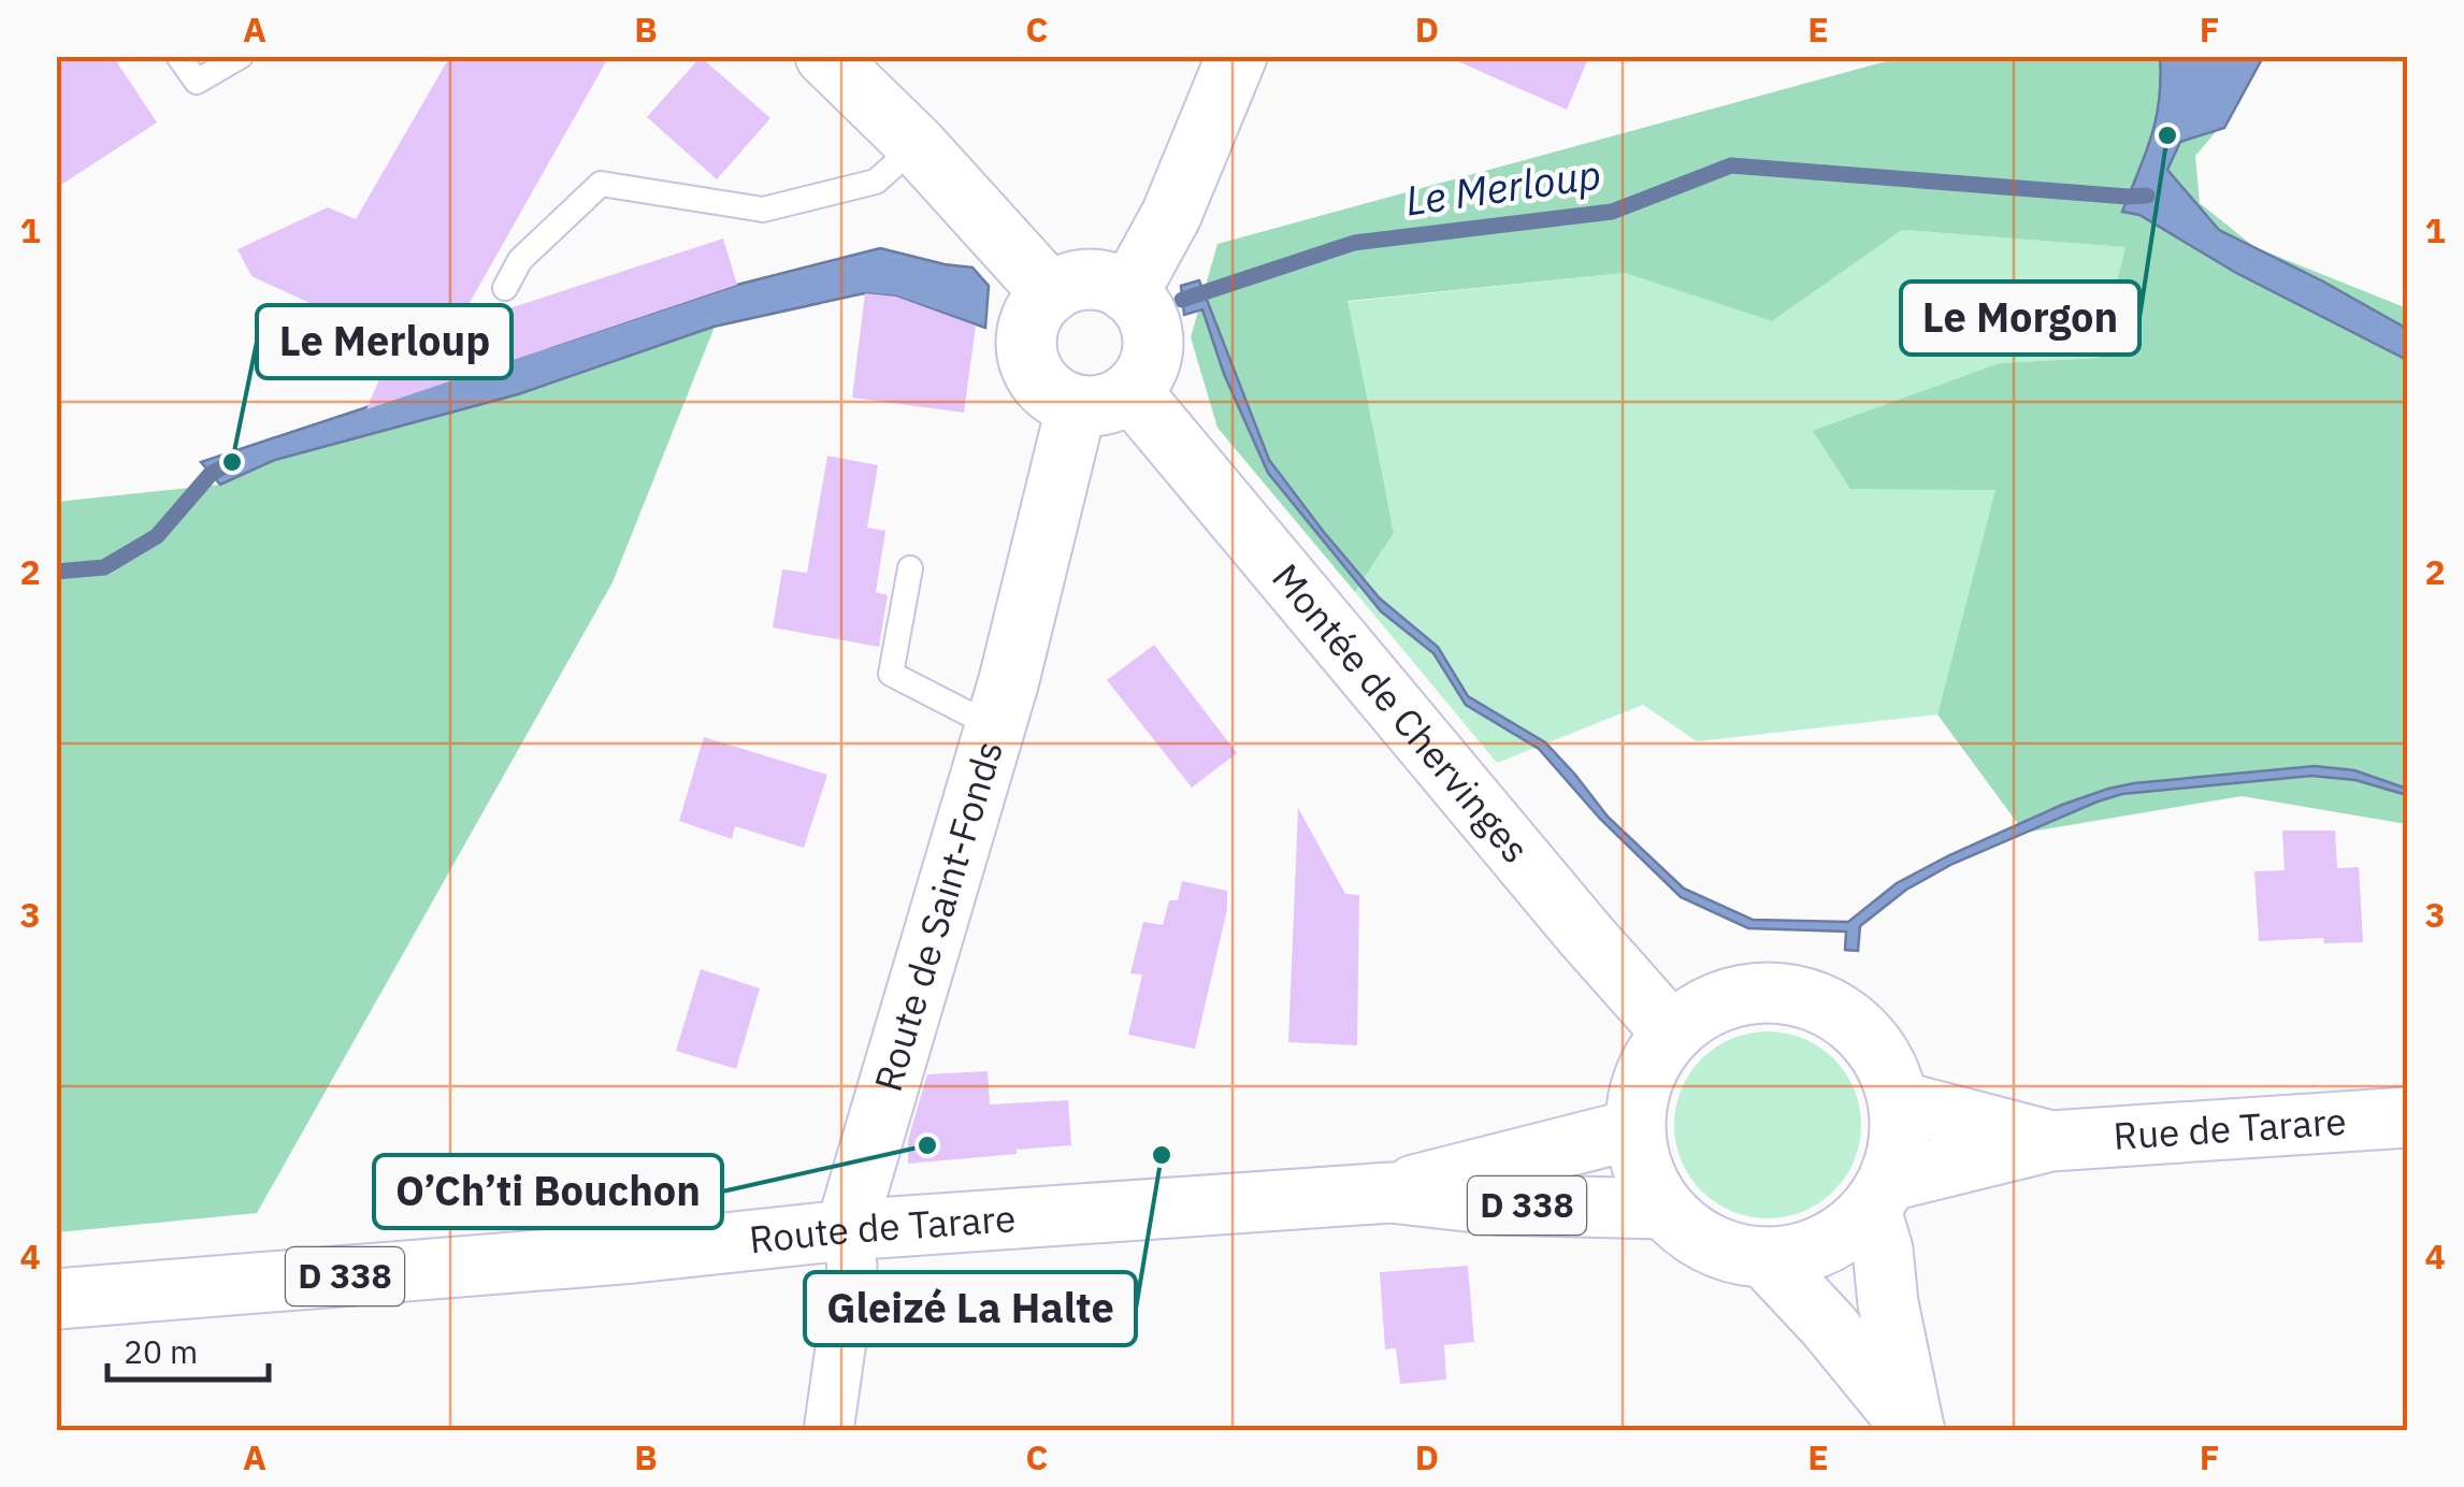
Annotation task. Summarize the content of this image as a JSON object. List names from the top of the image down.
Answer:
{
  "streets": {
    "main road": [
      "Montée de Chervinges",
      "Route de Saint-Fonds",
      "Rue de Tarare",
      "D 338",
      "Route de Tarare"
    ]
  },
  "crossings": [
    ["Montée de Chervinges", "Route de Saint-Fonds"],
    ["Montée de Chervinges", "Rue de Tarare"],
    ["Montée de Chervinges", "Route de Tarare"],
    ["Route de Saint-Fonds", "Route de Tarare"],
    ["Rue de Tarare", "Route de Tarare"]
  ],
  "water": ["Le Merloup"],
  "places": [
    "Le Morgon",
    "Le Merloup",
    "O’Ch’ti Bouchon",
    "Gleizé La Halte"
  ],
  "scale_bar": "20 m",
  "grid": {
    "columns": [
      "A",
      "B",
      "C",
      "D",
      "E",
      "F"
    ],
    "rows": [
      "1",
      "2",
      "3",
      "4"
    ]
  }
}
